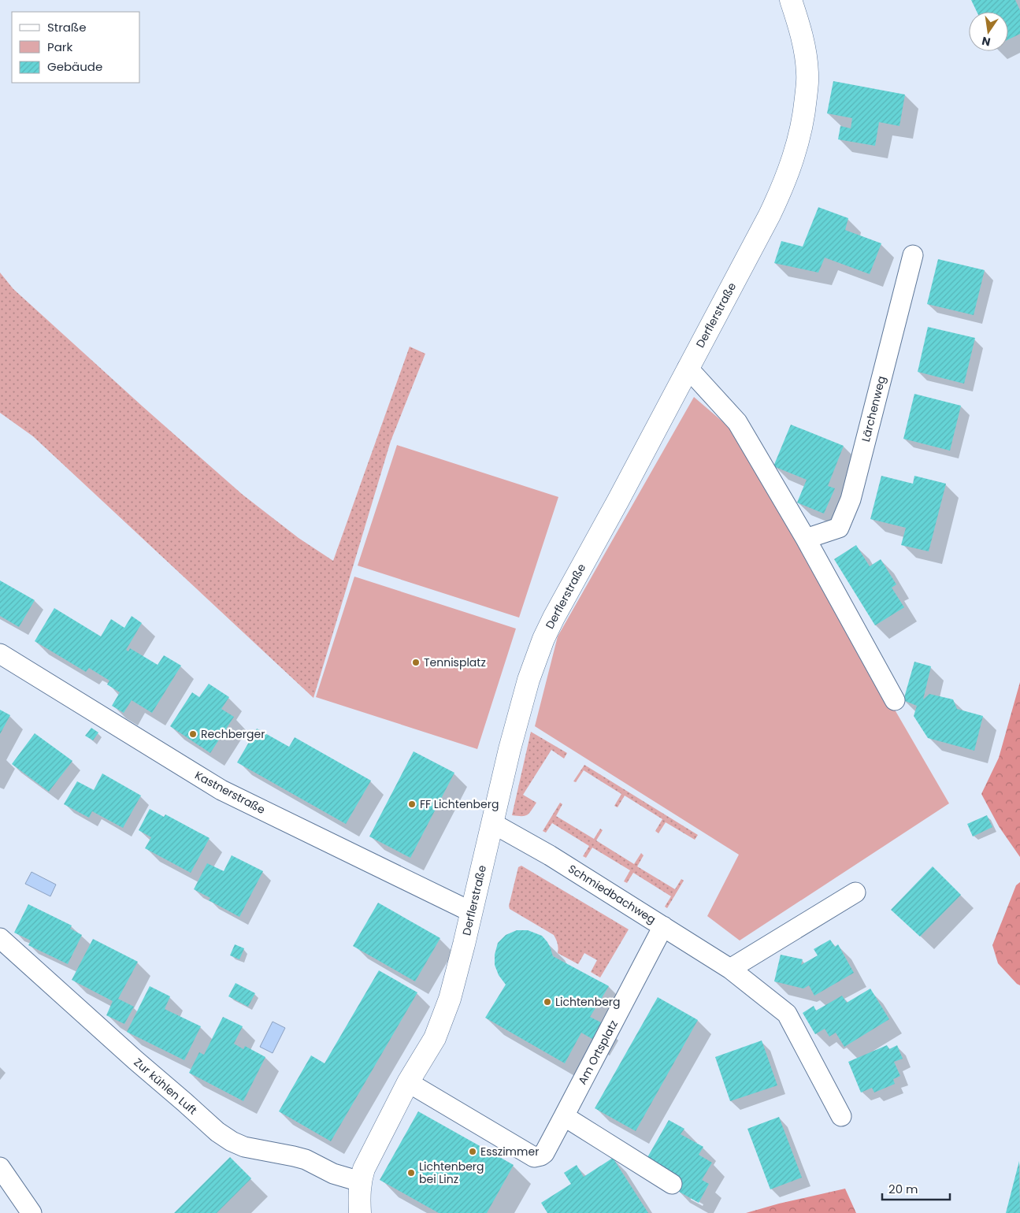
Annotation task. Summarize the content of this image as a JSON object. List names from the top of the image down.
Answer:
{
  "streets": {
    "street": [
      "Derflerstraße",
      "Lärchenweg",
      "Kastnerstraße",
      "Schmiedbachweg",
      "Am Ortsplatz",
      "Zur kühlen Luft"
    ]
  },
  "crossings": [
    ["Derflerstraße", "Kastnerstraße"],
    ["Derflerstraße", "Schmiedbachweg"],
    ["Derflerstraße", "Am Ortsplatz"],
    ["Derflerstraße", "Zur kühlen Luft"],
    ["Schmiedbachweg", "Am Ortsplatz"]
  ],
  "places": [
    "Tennisplatz",
    "Rechberger",
    "FF Lichtenberg",
    "Lichtenberg",
    "Esszimmer",
    "Lichtenberg bei Linz"
  ],
  "legend": ["Straße", "Park", "Gebäude"],
  "scale_bar": "20 m",
  "north": "bottom"
}
